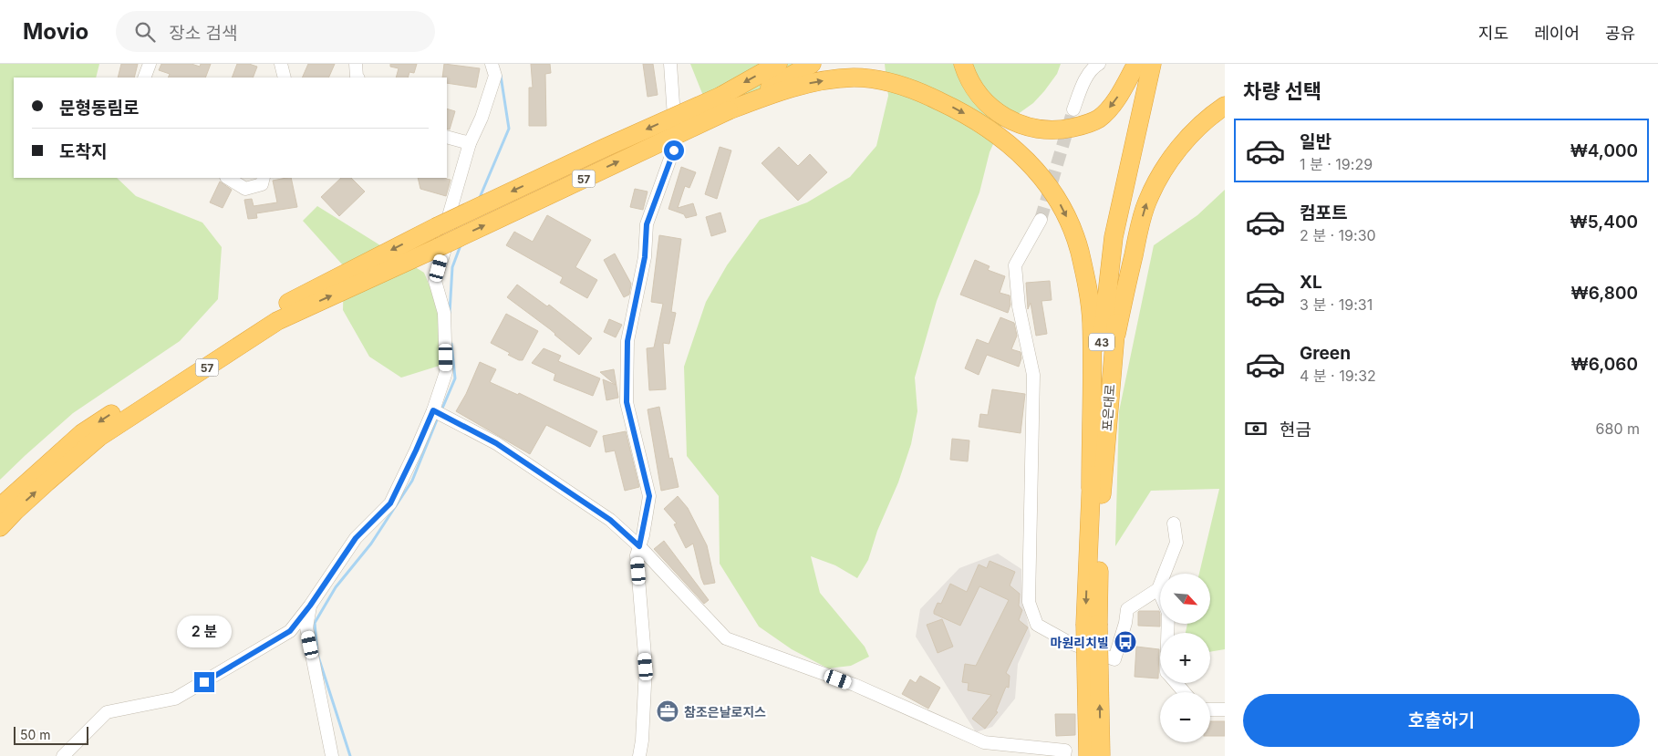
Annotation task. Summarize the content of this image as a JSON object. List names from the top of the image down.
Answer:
{
  "streets": {
    "highway": ["57", "43", "포은대로"]
  },
  "crossings": [
    ["43", "포은대로"]
  ],
  "places": {
    "bus stop": ["마원리치빌"],
    "office": ["참조은날로지스"]
  },
  "scale_bar": "50 m",
  "north": "bottom right",
  "page": {
    "header": "Movio",
    "search": "장소 검색",
    "nav": ["지도", "레이어", "공유"],
    "heading": "차량 선택",
    "banner": ["문형동림로", "도착지"],
    "list": [
      {
        "name": "일반",
        "note": "1 분 · 19:29",
        "value": "₩4,000"
      },
      {
        "name": "컴포트",
        "note": "2 분 · 19:30",
        "value": "₩5,400"
      },
      {
        "name": "XL",
        "note": "3 분 · 19:31",
        "value": "₩6,800"
      },
      {
        "name": "Green",
        "note": "4 분 · 19:32",
        "value": "₩6,060"
      }
    ],
    "pay": ["현금", "680 m"],
    "map_buttons": ["+", "−"],
    "bubble": "2 분",
    "buttons": "호출하기",
    "scale": "50 m"
  }
}
